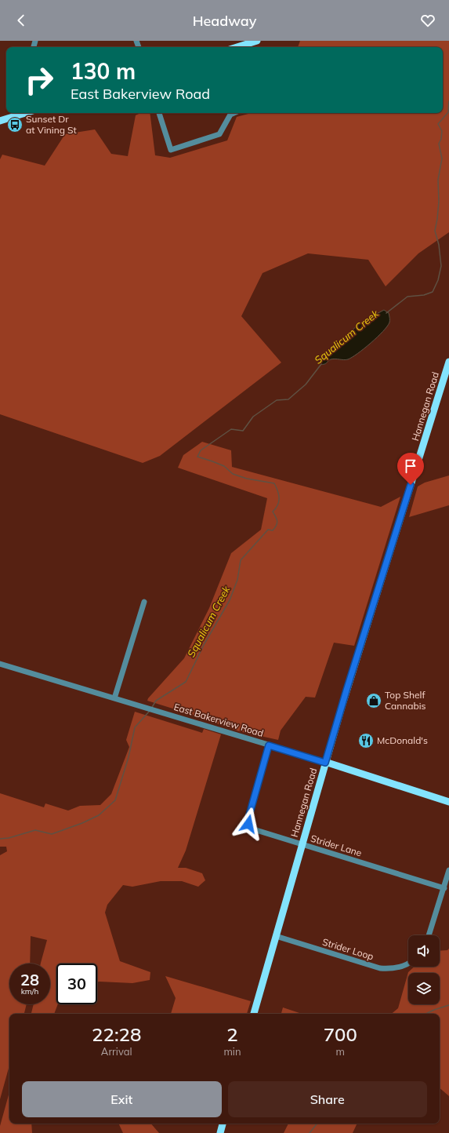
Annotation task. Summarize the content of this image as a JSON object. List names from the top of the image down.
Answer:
{
  "streets": {
    "main road": ["Hannegan Road", "East Bakerview Road"],
    "street": ["Strider Lane", "Strider Loop"]
  },
  "crossings": [
    ["Hannegan Road", "East Bakerview Road"],
    ["Hannegan Road", "Strider Lane"],
    ["Hannegan Road", "Strider Loop"],
    ["East Bakerview Road", "Strider Lane"]
  ],
  "water": ["Squalicum Creek"],
  "places": {
    "bus stop": ["Sunset Dr at Vining St"],
    "shop": ["Top Shelf Cannabis"],
    "restaurant": ["McDonald's"]
  },
  "page": {
    "header": "Headway",
    "turn": ["130 m", "East Bakerview Road"],
    "speed": "28 km/h",
    "limit": "30",
    "eta": [
      "22:28",
      "Arrival",
      "2",
      "min",
      "700",
      "m"
    ],
    "buttons": ["Exit", "Share"]
  }
}
